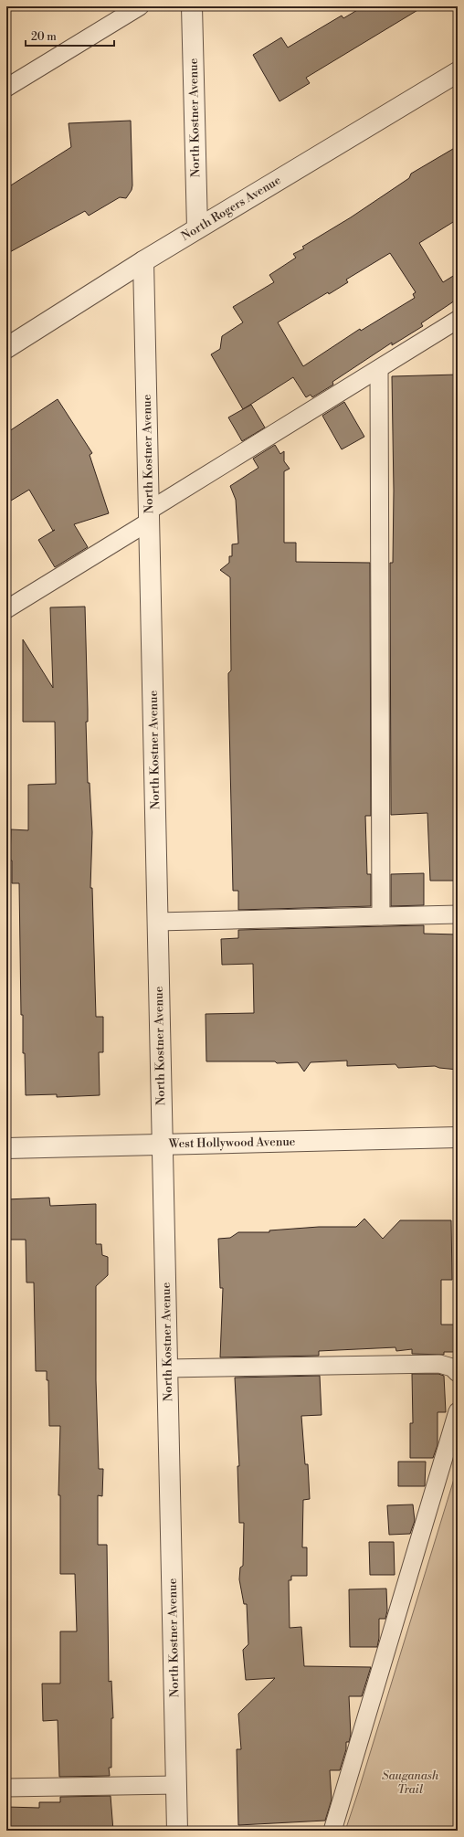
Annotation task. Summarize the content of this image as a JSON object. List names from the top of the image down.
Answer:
{
  "streets": {
    "street": ["North Kostner Avenue", "North Rogers Avenue", "West Hollywood Avenue"]
  },
  "crossings": [
    ["North Kostner Avenue", "North Rogers Avenue"],
    ["North Kostner Avenue", "West Hollywood Avenue"]
  ],
  "parks": ["Sauganash Trail"],
  "scale_bar": "20 m"
}
